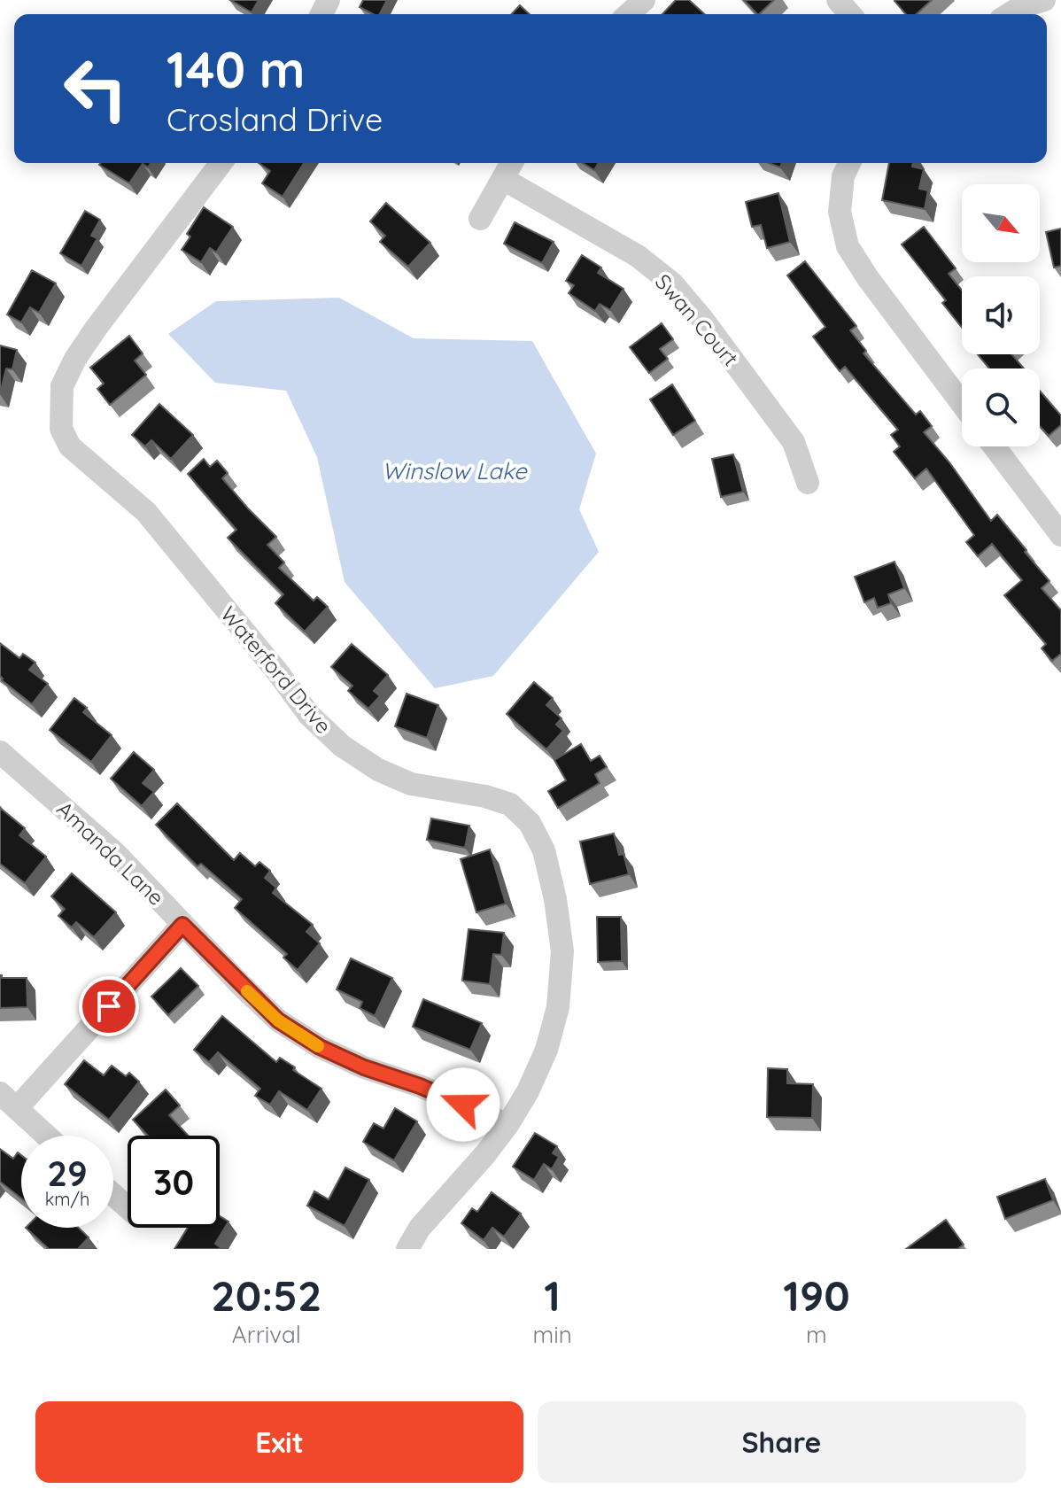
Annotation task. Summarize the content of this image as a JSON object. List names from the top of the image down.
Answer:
{
  "streets": {
    "street": ["Swan Court", "Waterford Drive", "Amanda Lane"]
  },
  "crossings": [
    ["Waterford Drive", "Amanda Lane"]
  ],
  "water": ["Winslow Lake"],
  "north": "bottom right",
  "page": {
    "turn": ["140 m", "Crosland Drive"],
    "speed": "29 km/h",
    "limit": "30",
    "eta": [
      "20:52",
      "Arrival",
      "1",
      "min",
      "190",
      "m"
    ],
    "buttons": ["Exit", "Share"]
  }
}
